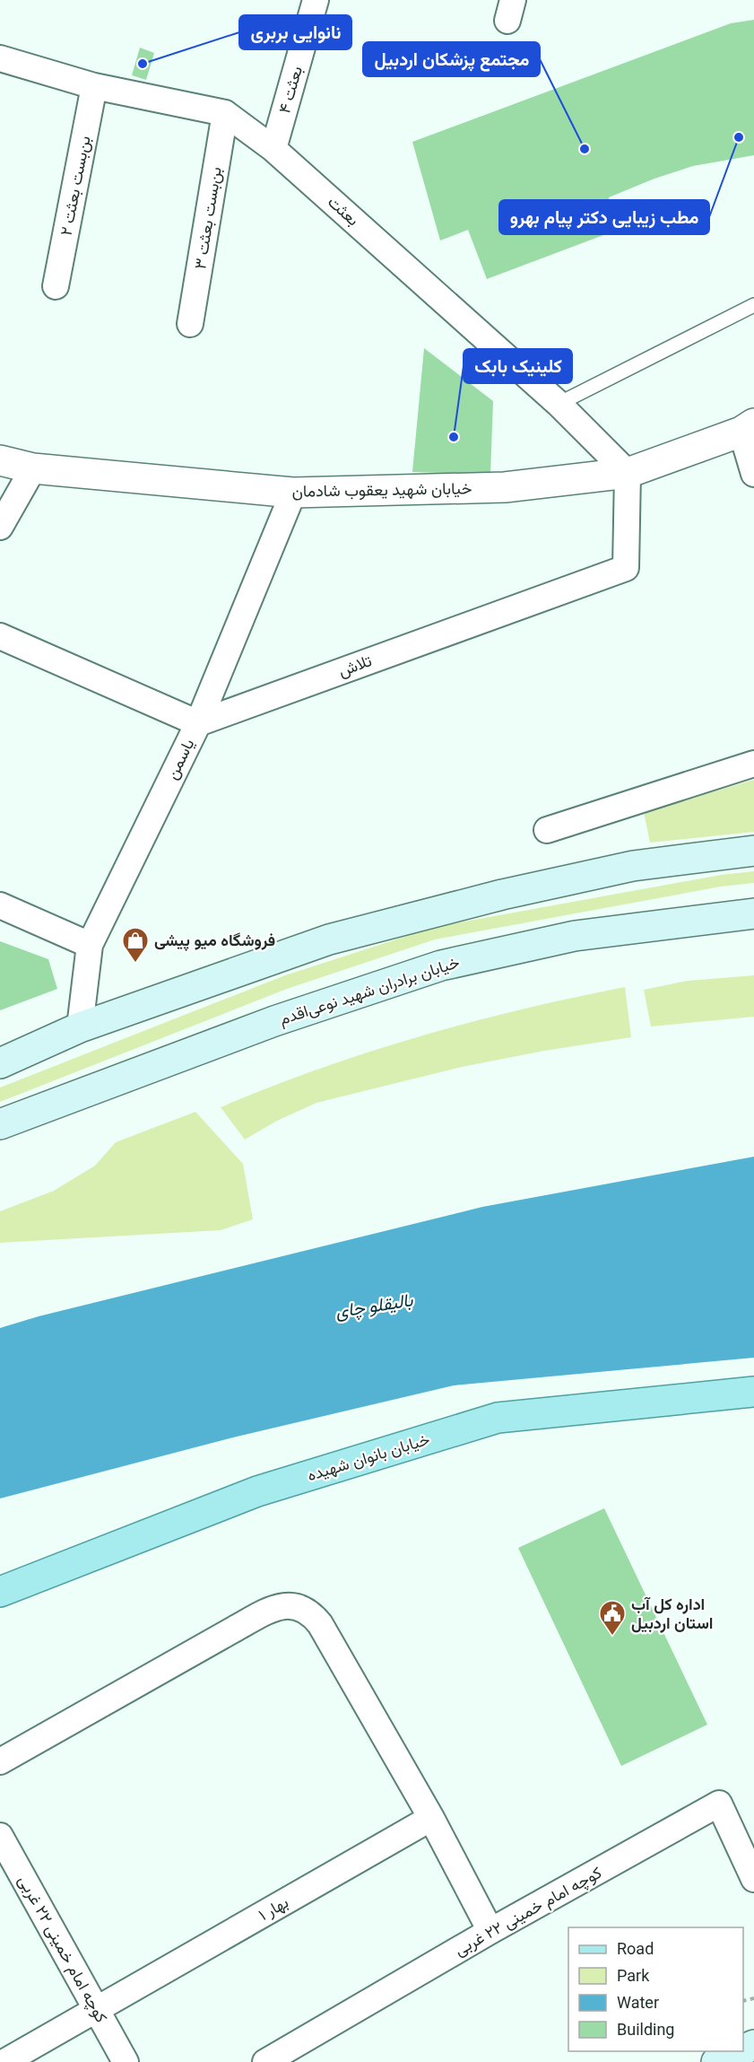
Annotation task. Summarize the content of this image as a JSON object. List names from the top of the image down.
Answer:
{
  "streets": {
    "main road": ["خیابان برادران شهید نوعی‌اقدم", "خیابان بانوان شهیده"],
    "street": [
      "بعثت ۴",
      "بن‌بست بعثت ۲",
      "بعثت",
      "بن‌بست بعثت ۳",
      "خیابان شهید یعقوب شادمان",
      "تلاش",
      "یاسمن",
      "بهار ۱",
      "کوچه امام خمینی ۲۲ غربی"
    ]
  },
  "crossings": [
    ["بعثت ۴", "بعثت"],
    ["بن‌بست بعثت ۲", "بعثت"],
    ["بعثت", "بن‌بست بعثت ۳"],
    ["بعثت", "خیابان شهید یعقوب شادمان"],
    ["بعثت", "تلاش"],
    ["خیابان شهید یعقوب شادمان", "تلاش"],
    ["خیابان شهید یعقوب شادمان", "یاسمن"],
    ["تلاش", "یاسمن"],
    ["بهار ۱", "کوچه امام خمینی ۲۲ غربی"]
  ],
  "water": ["بالیقلو چای"],
  "places": {
    "other": [
      "نانوایی بربری",
      "مطب زیبایی دکتر پیام بهرو",
      "مجتمع پزشکان اردبیل",
      "کلینیک بابک"
    ],
    "shop": ["فروشگاه میو پیشی"],
    "public building": ["اداره کل آب استان اردبیل"]
  },
  "legend": [
    "Road",
    "Park",
    "Water",
    "Building"
  ]
}
